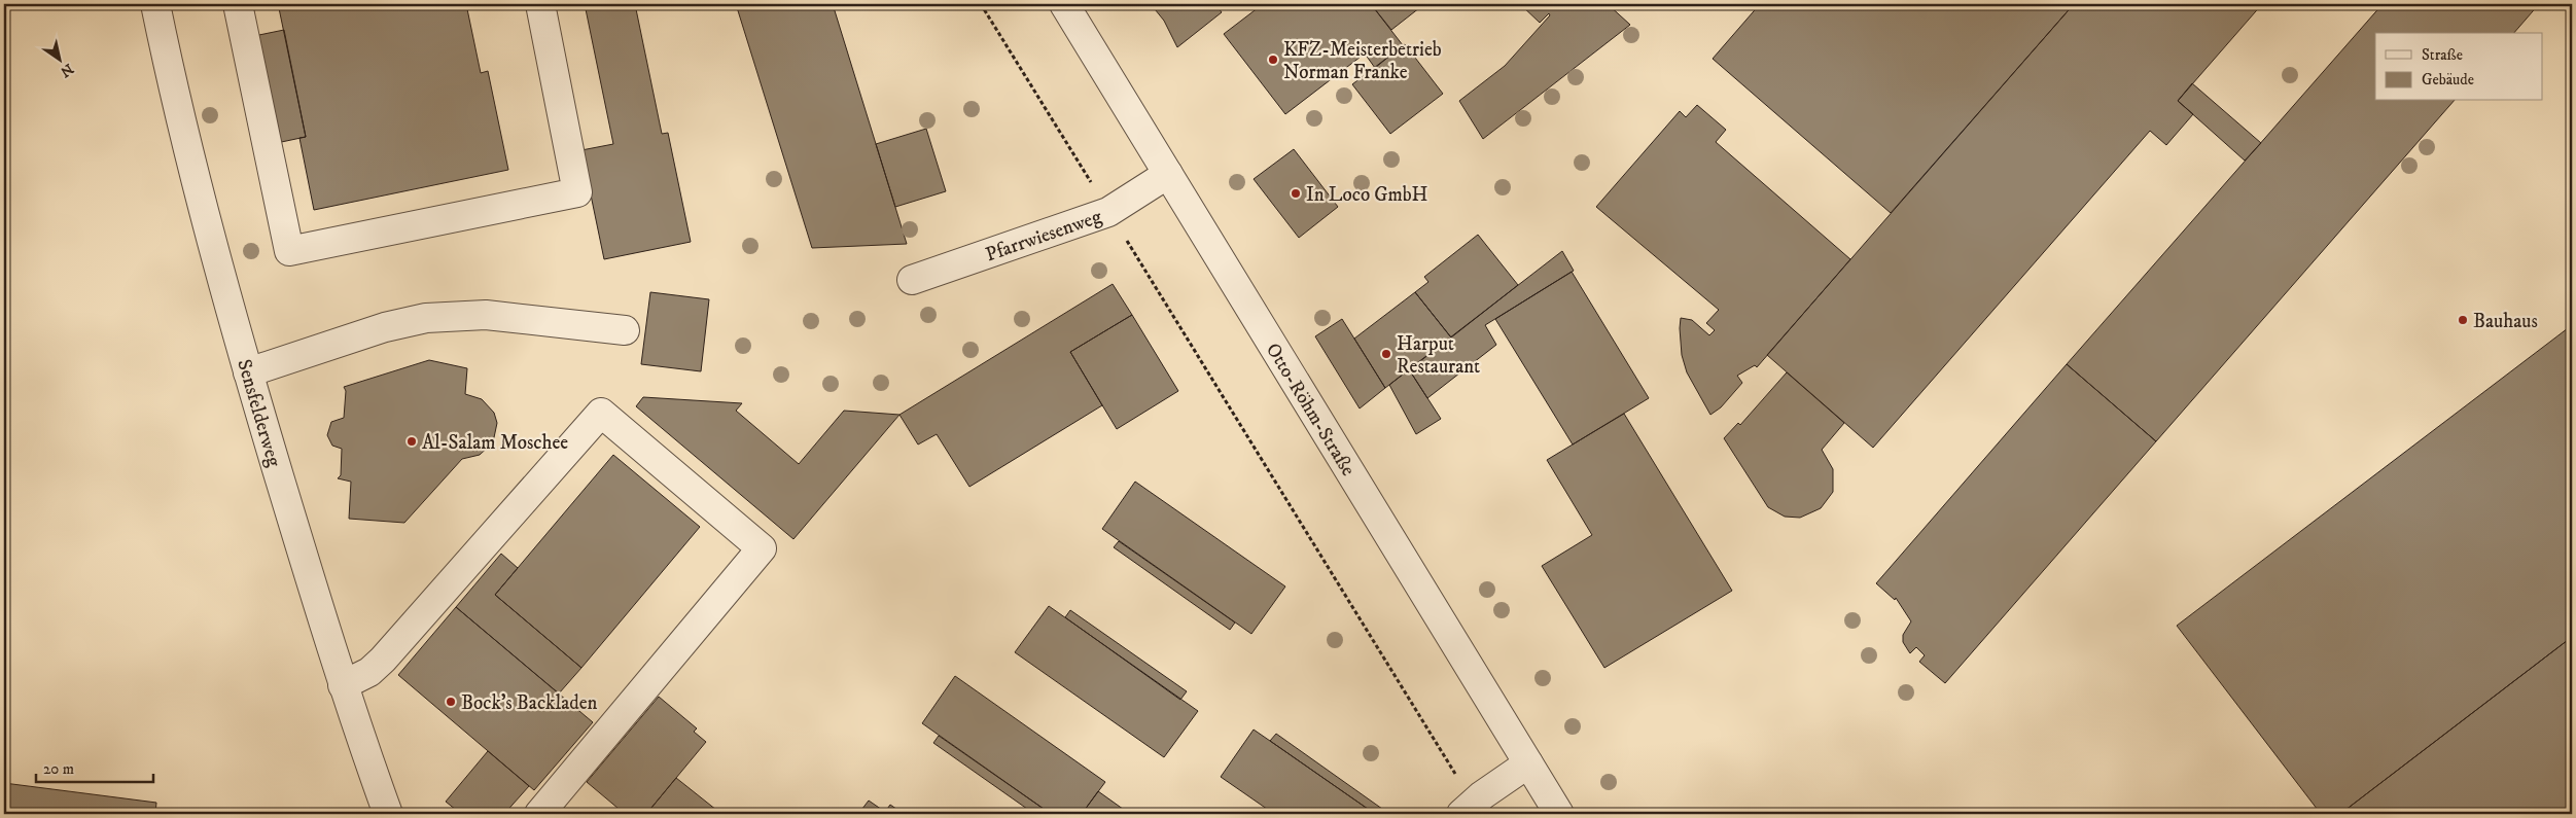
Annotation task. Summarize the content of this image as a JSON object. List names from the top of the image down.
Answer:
{
  "streets": {
    "street": ["Pfarrwiesenweg", "Otto-Röhm-Straße", "Sensfelderweg"]
  },
  "crossings": [
    ["Pfarrwiesenweg", "Otto-Röhm-Straße"]
  ],
  "places": [
    "KFZ-Meisterbetrieb Norman Franke",
    "In Loco GmbH",
    "Bauhaus",
    "Harput Restaurant",
    "Al-Salam Moschee",
    "Bock's Backladen"
  ],
  "legend": ["Straße", "Gebäude"],
  "scale_bar": "20 m",
  "north": "bottom right"
}
